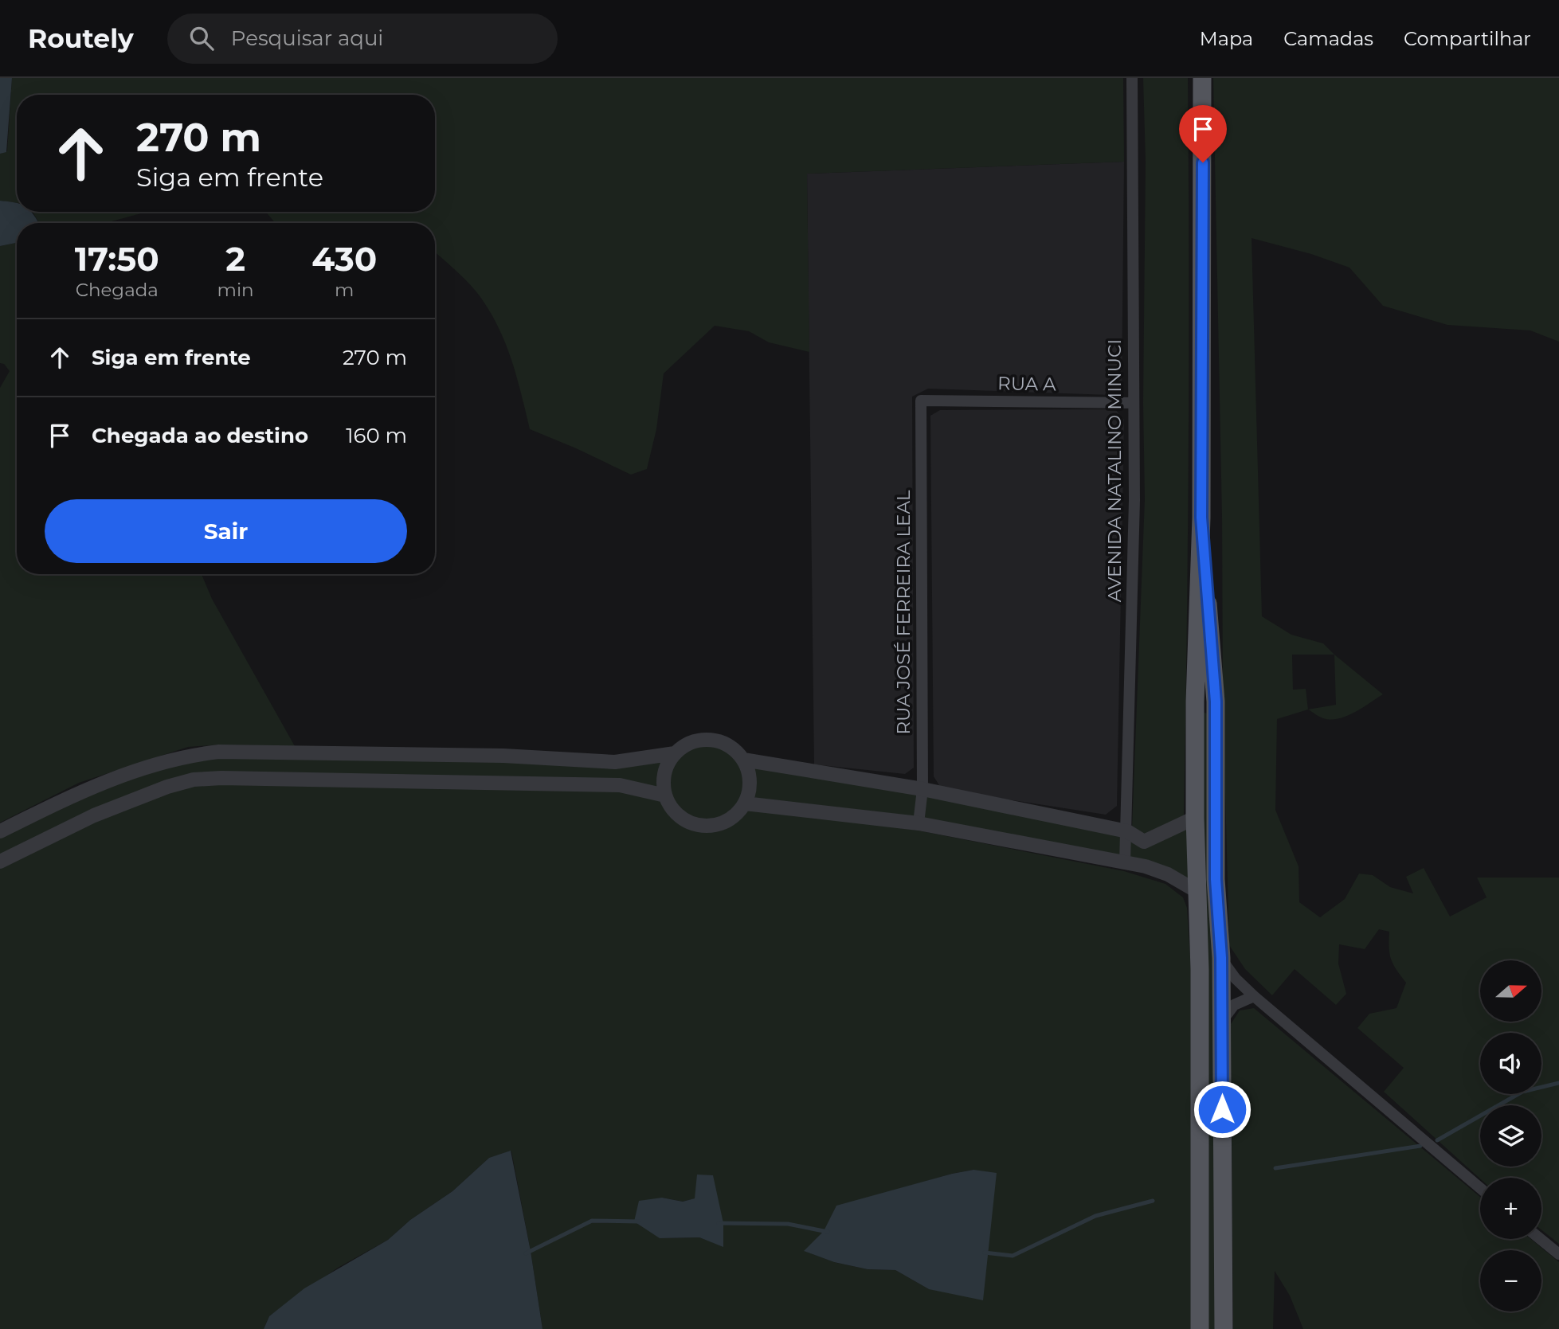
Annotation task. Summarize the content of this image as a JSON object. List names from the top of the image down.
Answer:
{
  "streets": {
    "street": ["RUA A", "AVENIDA NATALINO MINUCI", "RUA JOSÉ FERREIRA LEAL"]
  },
  "crossings": [
    ["RUA A", "AVENIDA NATALINO MINUCI"],
    ["RUA A", "RUA JOSÉ FERREIRA LEAL"]
  ],
  "north": "right",
  "page": {
    "header": "Routely",
    "search": "Pesquisar aqui",
    "nav": ["Mapa", "Camadas", "Compartilhar"],
    "turn": ["270 m", "Siga em frente"],
    "eta": [
      "17:50",
      "Chegada",
      "2",
      "min",
      "430",
      "m"
    ],
    "list": [
      {
        "name": "Siga em frente",
        "value": "270 m"
      },
      {
        "name": "Chegada ao destino",
        "value": "160 m"
      }
    ],
    "buttons": "Sair",
    "map_buttons": ["+", "−"]
  }
}
